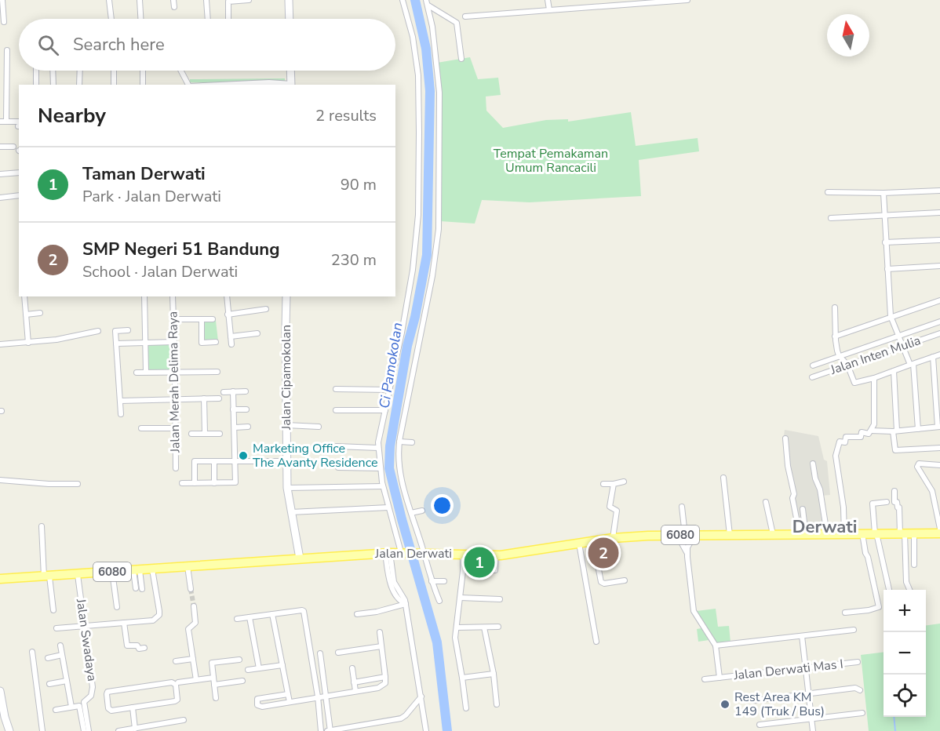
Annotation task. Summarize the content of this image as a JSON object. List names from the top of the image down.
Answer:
{
  "streets": {
    "main road": ["6080", "Jalan Derwati"],
    "street": [
      "Jalan Inten Mulia",
      "Jalan Cipamokolan",
      "Jalan Merah Delima Raya",
      "Jalan Swadaya",
      "Jalan Derwati Mas I"
    ]
  },
  "crossings": [
    ["Jalan Cipamokolan", "Jalan Derwati"],
    ["Jalan Derwati", "Jalan Swadaya"]
  ],
  "districts": ["Derwati"],
  "water": ["Ci Pamokolan"],
  "parks": ["Tempat Pemakaman Umum Rancacili"],
  "places": ["Marketing Office The Avanty Residence", "Rest Area KM 149 (Truk / Bus)"],
  "north": "top",
  "page": {
    "search": "Search here",
    "heading": ["Nearby", "2 results"],
    "list": [
      {
        "mark": "1",
        "name": "Taman Derwati",
        "note": "Park · Jalan Derwati",
        "value": "90 m"
      },
      {
        "mark": "2",
        "name": "SMP Negeri 51 Bandung",
        "note": "School · Jalan Derwati",
        "value": "230 m"
      }
    ],
    "pins": ["2", "1"],
    "map_buttons": ["+", "−"]
  }
}
